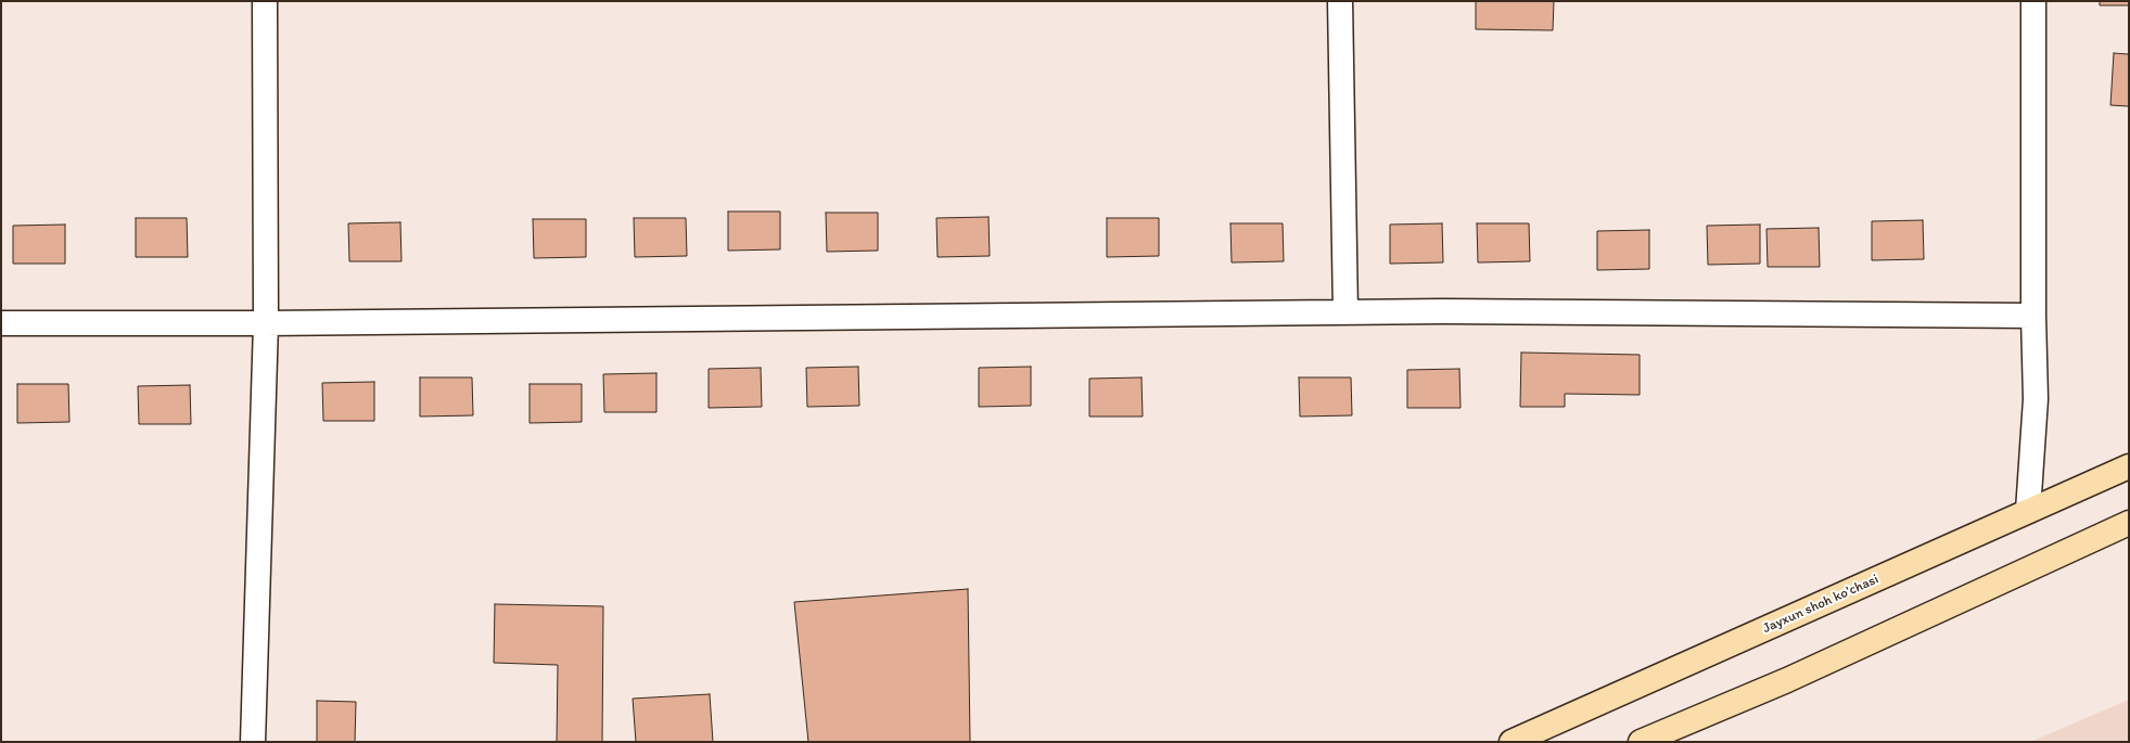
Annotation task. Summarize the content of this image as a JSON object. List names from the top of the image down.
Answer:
{
  "streets": {
    "highway": ["Jayxun shoh ko'chasi"]
  }
}
